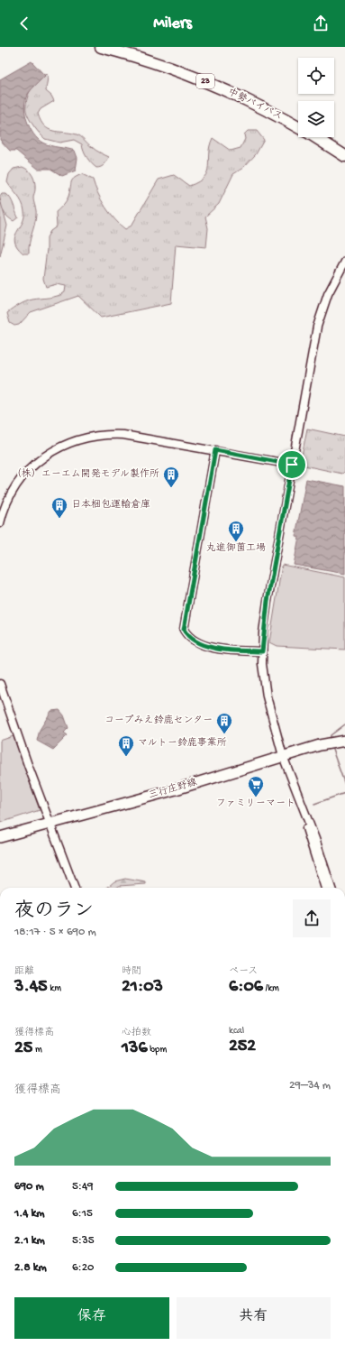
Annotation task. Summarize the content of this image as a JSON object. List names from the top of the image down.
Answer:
{
  "streets": {
    "highway": ["23", "中勢バイパス"],
    "main road": ["三行庄野線"]
  },
  "places": {
    "building": [
      "（株）エーエム開発モデル製作所",
      "日本梱包運輸倉庫",
      "丸進御薗工場",
      "コープみえ鈴鹿センター",
      "マルトー鈴鹿事業所"
    ],
    "supermarket": ["ファミリーマート"]
  },
  "page": {
    "header": "Milers",
    "heading": ["夜のラン", "18:17 · 5 × 690 m"],
    "stats": [
      ["距離", "3.45 km"],
      ["時間", "21:03"],
      ["ペース", "6:06 /km"],
      ["獲得標高", "25 m"],
      ["心拍数", "136 bpm"],
      ["kcal", "252"]
    ],
    "chart": ["獲得標高", "29–34 m"],
    "list": [
      {
        "name": "690 m",
        "note": "5:49"
      },
      {
        "name": "1.4 km",
        "note": "6:15"
      },
      {
        "name": "2.1 km",
        "note": "5:35"
      },
      {
        "name": "2.8 km",
        "note": "6:20"
      }
    ],
    "buttons": ["保存", "共有"]
  }
}
